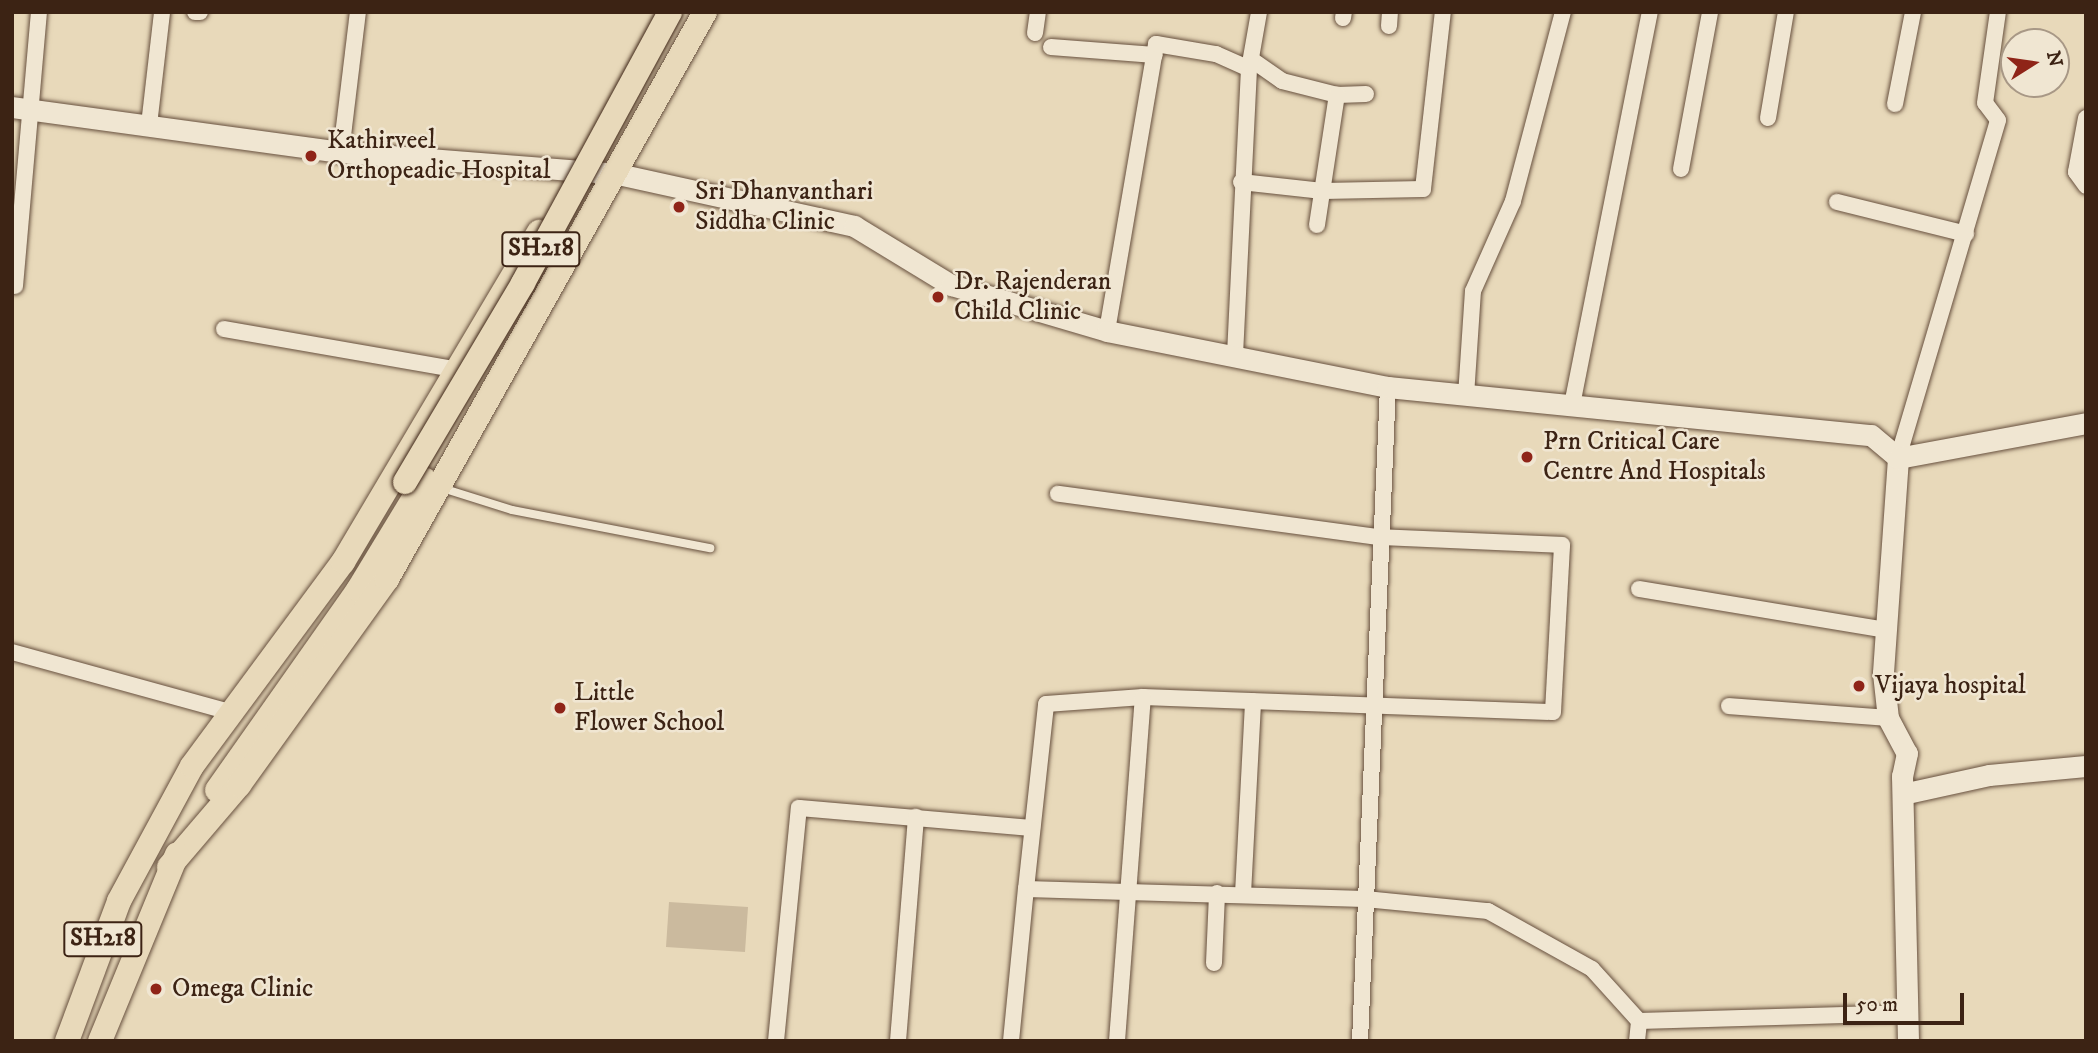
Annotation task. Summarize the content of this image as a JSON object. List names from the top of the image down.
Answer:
{
  "streets": {
    "main road": ["SH218"]
  },
  "places": [
    "Kathirveel Orthopeadic Hospital",
    "Sri Dhanvanthari Siddha Clinic",
    "Dr. Rajenderan Child Clinic",
    "Prn Critical Care Centre And Hospitals",
    "Vijaya hospital",
    "Little Flower School",
    "Omega Clinic"
  ],
  "scale_bar": "50 m",
  "north": "right"
}
